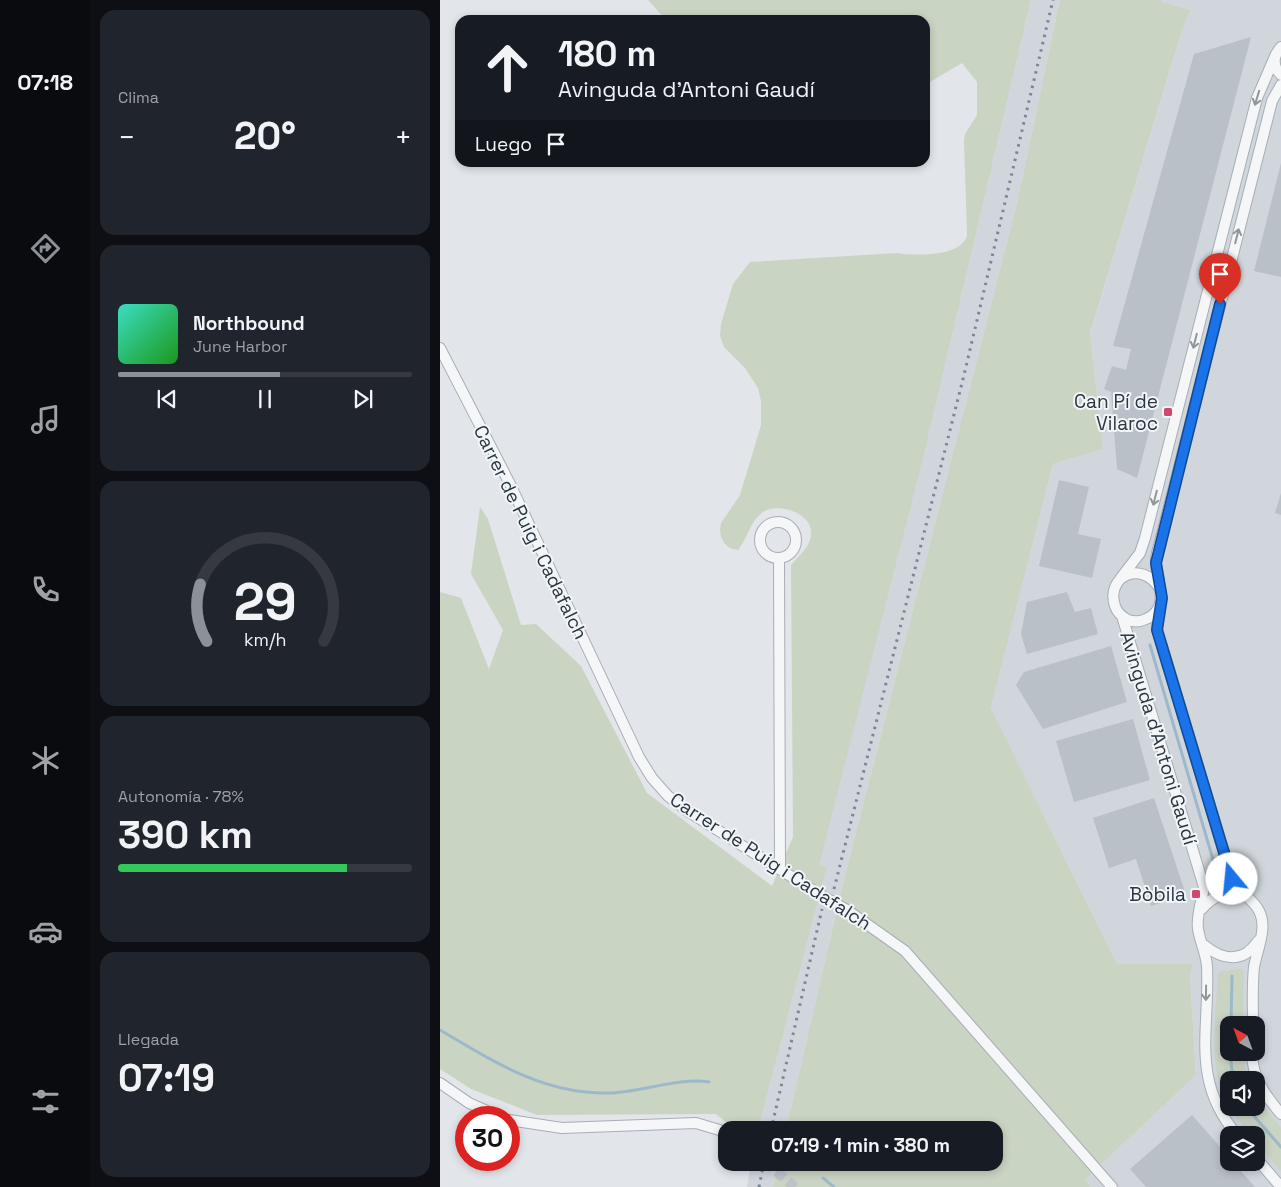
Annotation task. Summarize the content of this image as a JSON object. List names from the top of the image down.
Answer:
{
  "streets": {
    "street": ["Carrer de Puig i Cadafalch", "Avinguda d'Antoni Gaudí"]
  },
  "places": {
    "transit": ["Can Pí de Vilaroc", "Bòbila"]
  },
  "north": "top left",
  "page": {
    "tabs": "07:18",
    "tile": [
      "Clima",
      ["Autonomía · 78%", "390 km"],
      ["Llegada", "07:19"]
    ],
    "turn": ["180 m", "Avinguda d'Antoni Gaudí"],
    "heat": ["−", "20°", "+"],
    "then": "Luego",
    "song": ["Northbound", "June Harbor"],
    "limit": "30",
    "trip": "07:19 · 1 min · 380 m",
    "gauge": ["29", "km/h"]
  }
}
